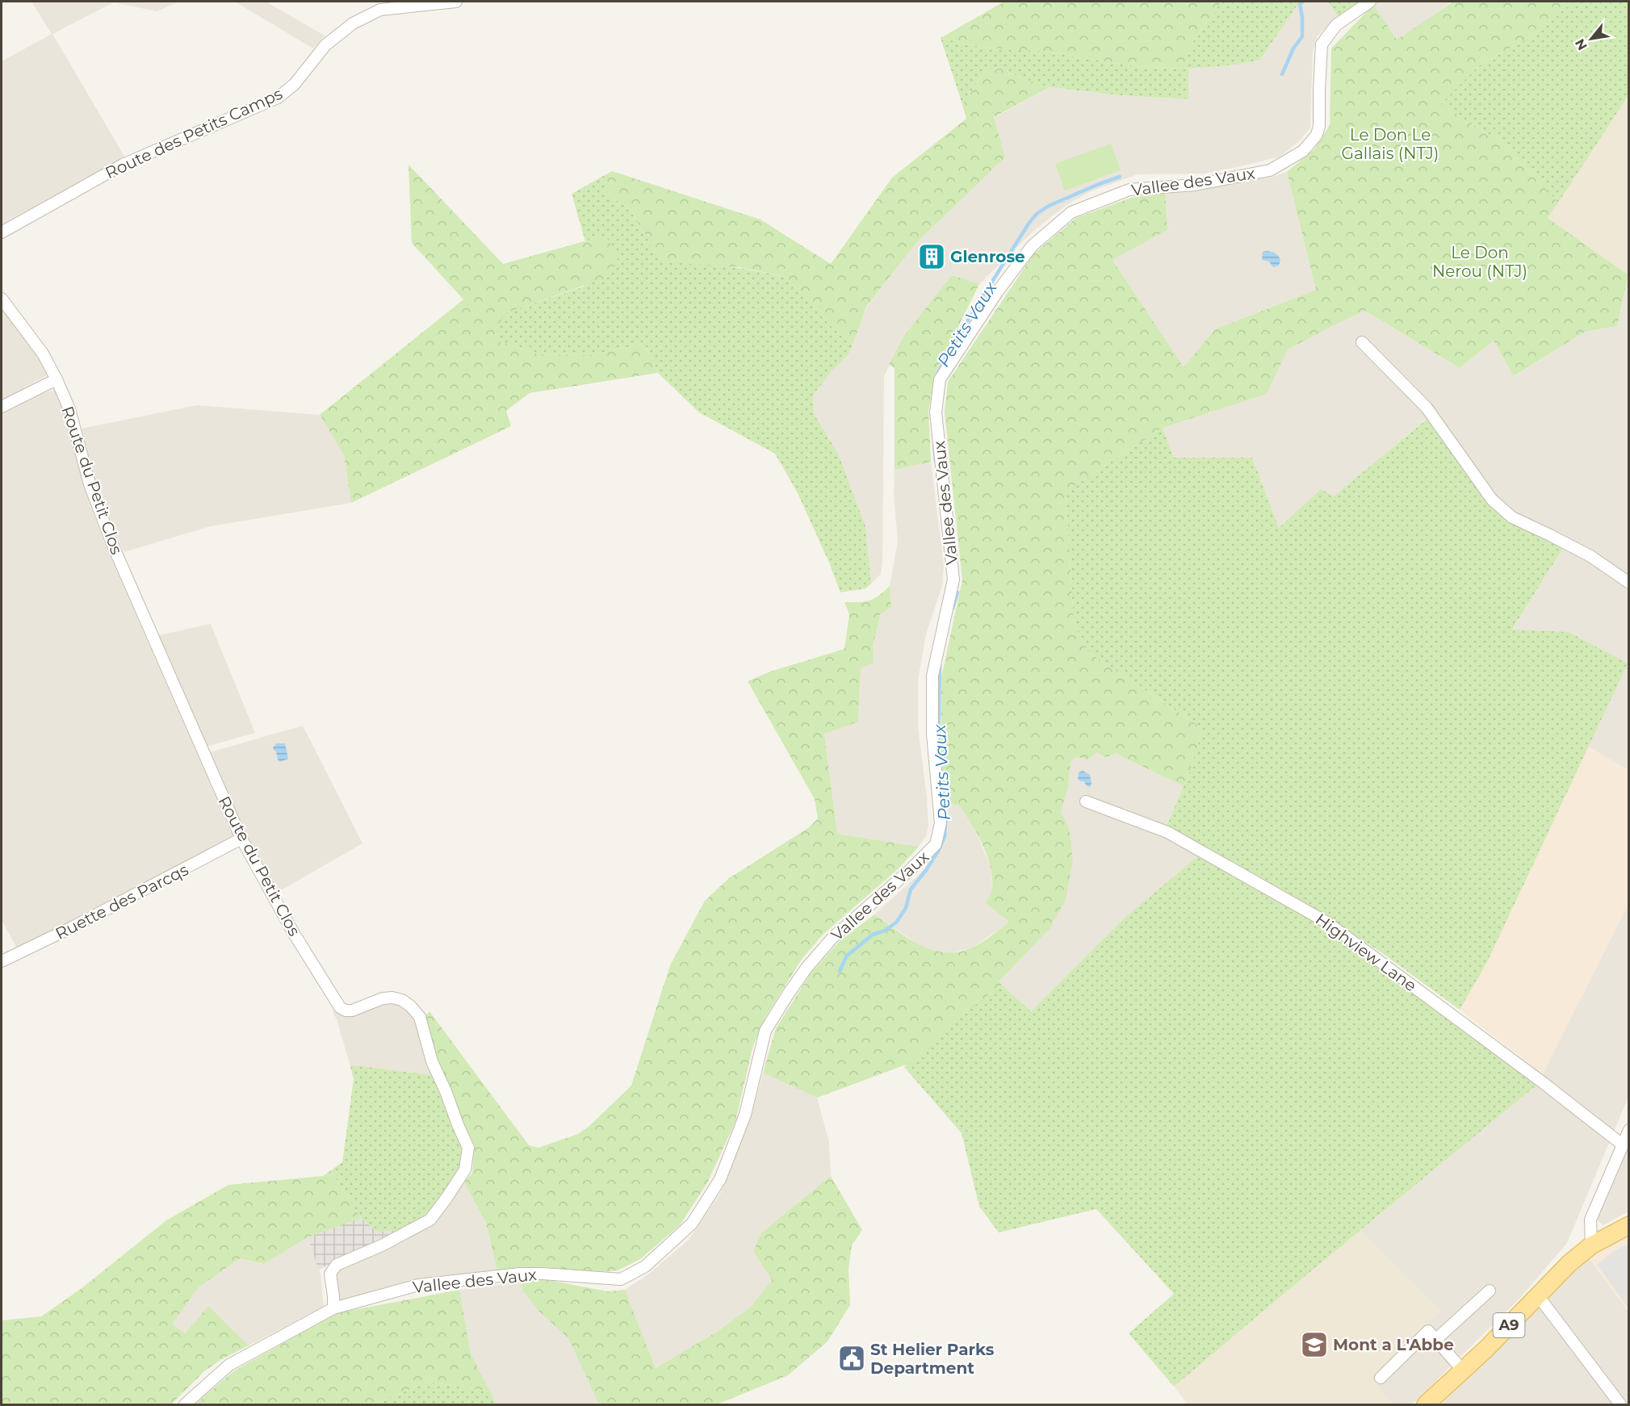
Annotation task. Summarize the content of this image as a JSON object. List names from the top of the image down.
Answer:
{
  "streets": {
    "main road": ["A9"],
    "street": [
      "Route des Petits Camps",
      "Vallee des Vaux",
      "Route du Petit Clos",
      "Ruette des Parcqs",
      "Highview Lane"
    ]
  },
  "crossings": [
    ["Vallee des Vaux", "Route du Petit Clos"],
    ["Route du Petit Clos", "Ruette des Parcqs"]
  ],
  "water": ["Petits Vaux"],
  "parks": ["Le Don Le Gallais (NTJ)", "Le Don Nerou (NTJ)"],
  "places": {
    "building": ["Glenrose"],
    "school or university": ["Mont a L'Abbe"],
    "public building": ["St Helier Parks Department"]
  },
  "north": "bottom left"
}
